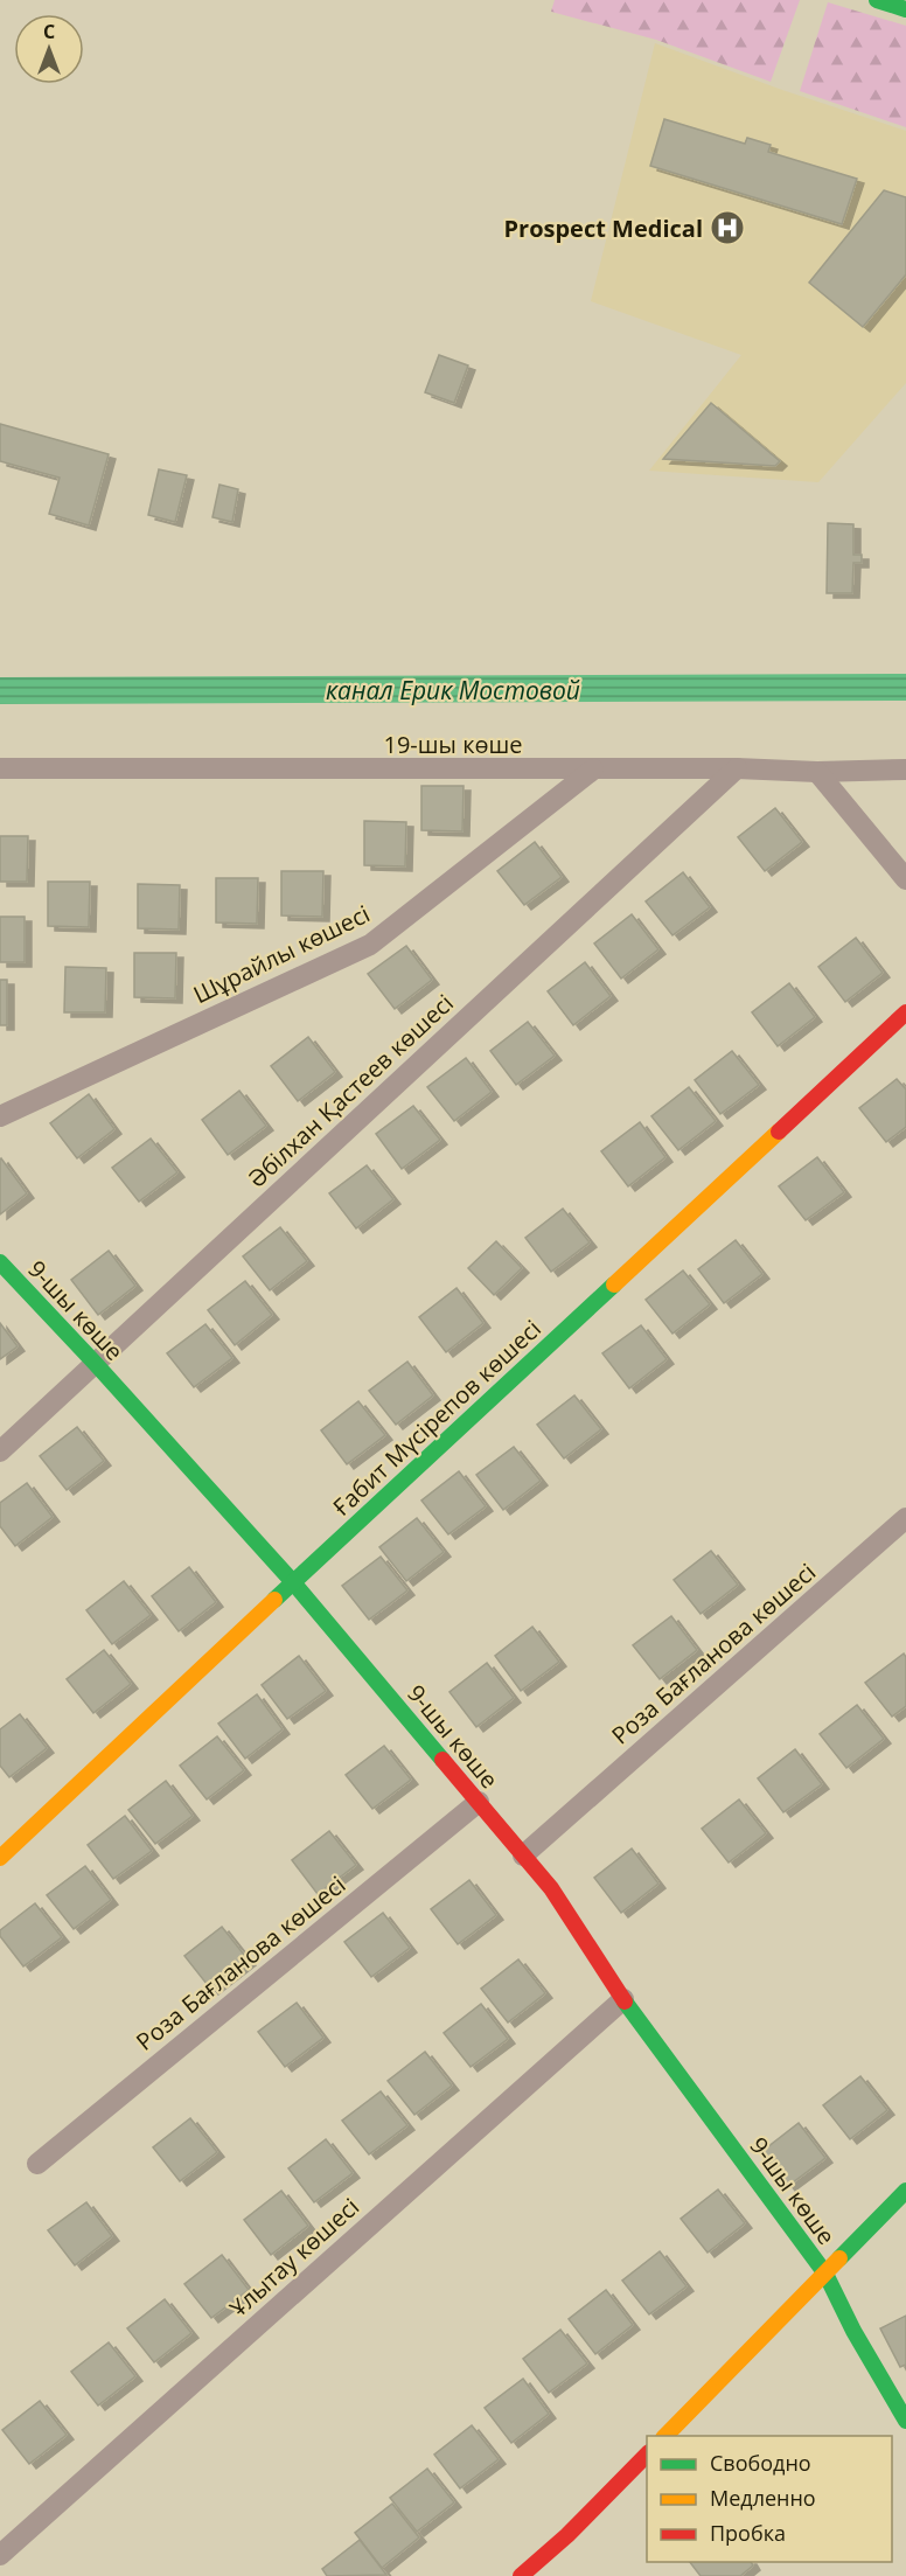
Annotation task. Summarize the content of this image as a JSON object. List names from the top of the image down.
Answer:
{
  "streets": {
    "street": [
      "19-шы көше",
      "Шұрайлы көшесі",
      "Әбілхан Қастеев көшесi",
      "9-шы көше",
      "Ғабит Мүсірепов көшесi",
      "Роза Бағланова көшесi",
      "Ұлытау көшесi"
    ]
  },
  "crossings": [
    ["19-шы көше", "Шұрайлы көшесі"],
    ["19-шы көше", "Әбілхан Қастеев көшесi"],
    ["Әбілхан Қастеев көшесi", "9-шы көше"],
    ["9-шы көше", "Ғабит Мүсірепов көшесi"],
    ["9-шы көше", "Роза Бағланова көшесi"],
    ["9-шы көше", "Ұлытау көшесi"]
  ],
  "water": ["канал Ерик Мостовой"],
  "places": {
    "hospital": ["Prospect Medical"]
  },
  "legend": ["Свободно", "Медленно", "Пробка"],
  "north": "top"
}
